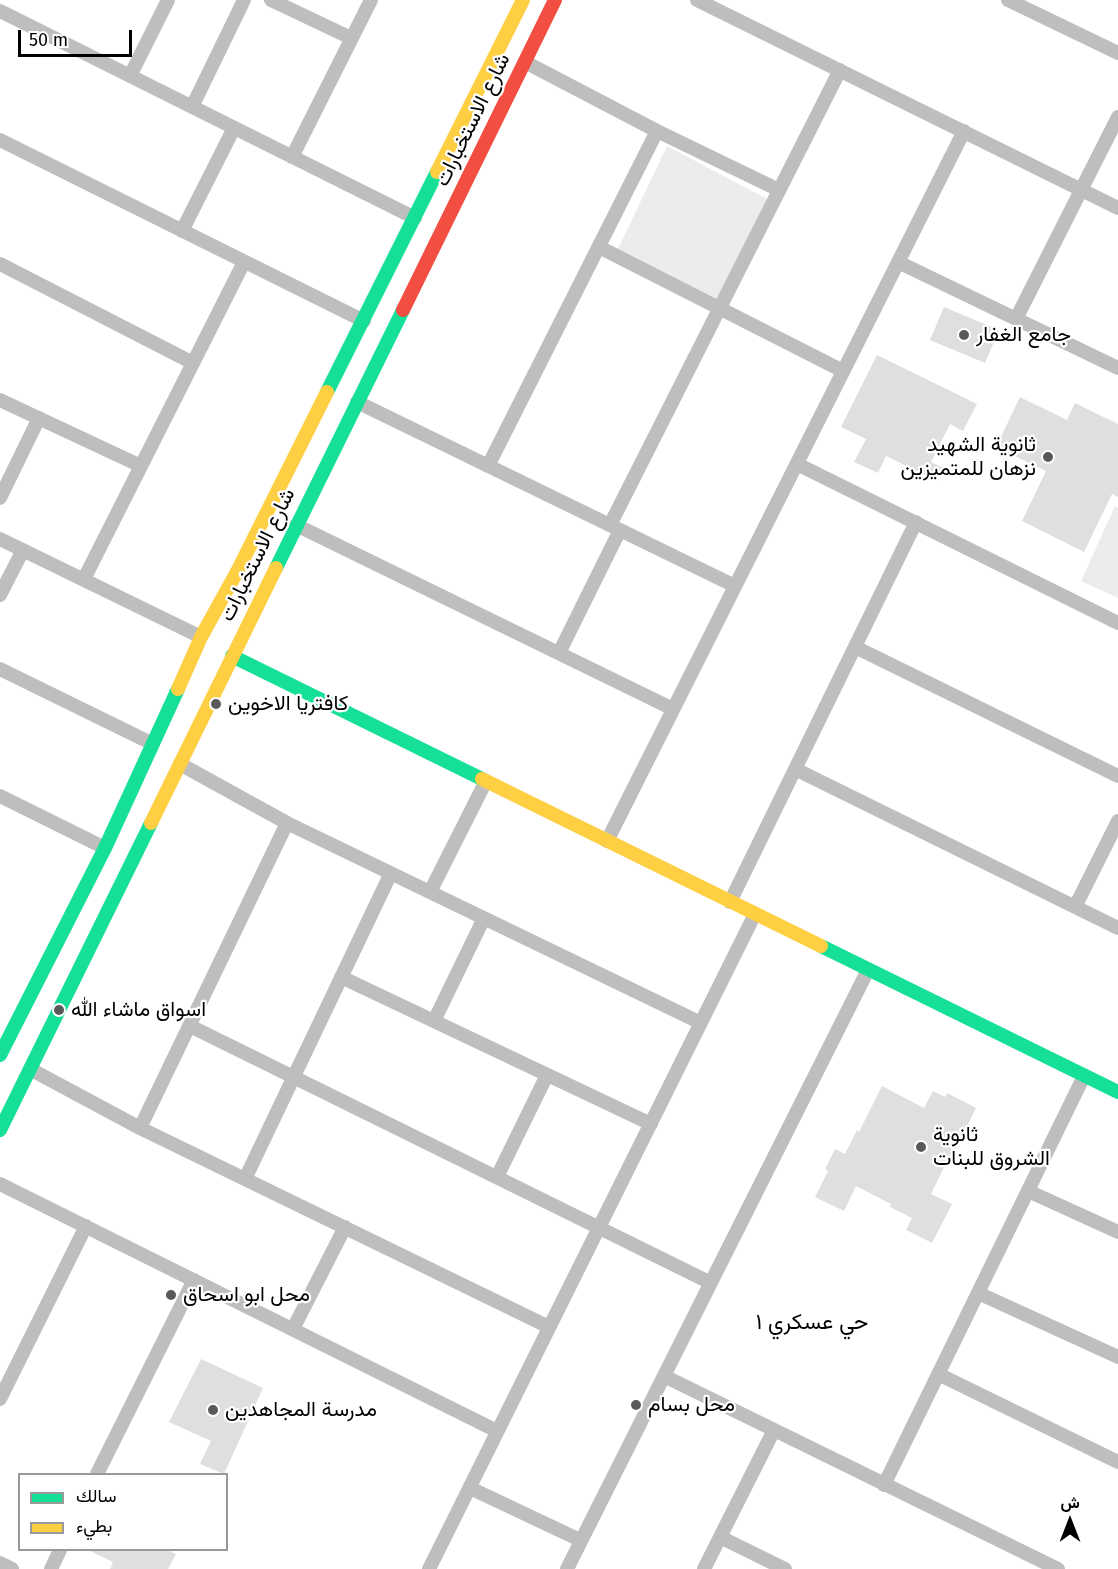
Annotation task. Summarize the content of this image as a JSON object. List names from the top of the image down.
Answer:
{
  "streets": {
    "main road": ["شارع الاستخبارات"]
  },
  "districts": ["حي عسكري ١"],
  "places": [
    "جامع الغفار",
    "ثانوية الشهيد نزهان للمتميزين",
    "كافتريا الاخوين",
    "اسواق ماشاء الله",
    "ثانوية الشروق للبنات",
    "محل ابو اسحاق",
    "محل بسام",
    "مدرسة المجاهدين"
  ],
  "legend": ["سالك", "بطيء"],
  "scale_bar": "50 m",
  "north": "top"
}
